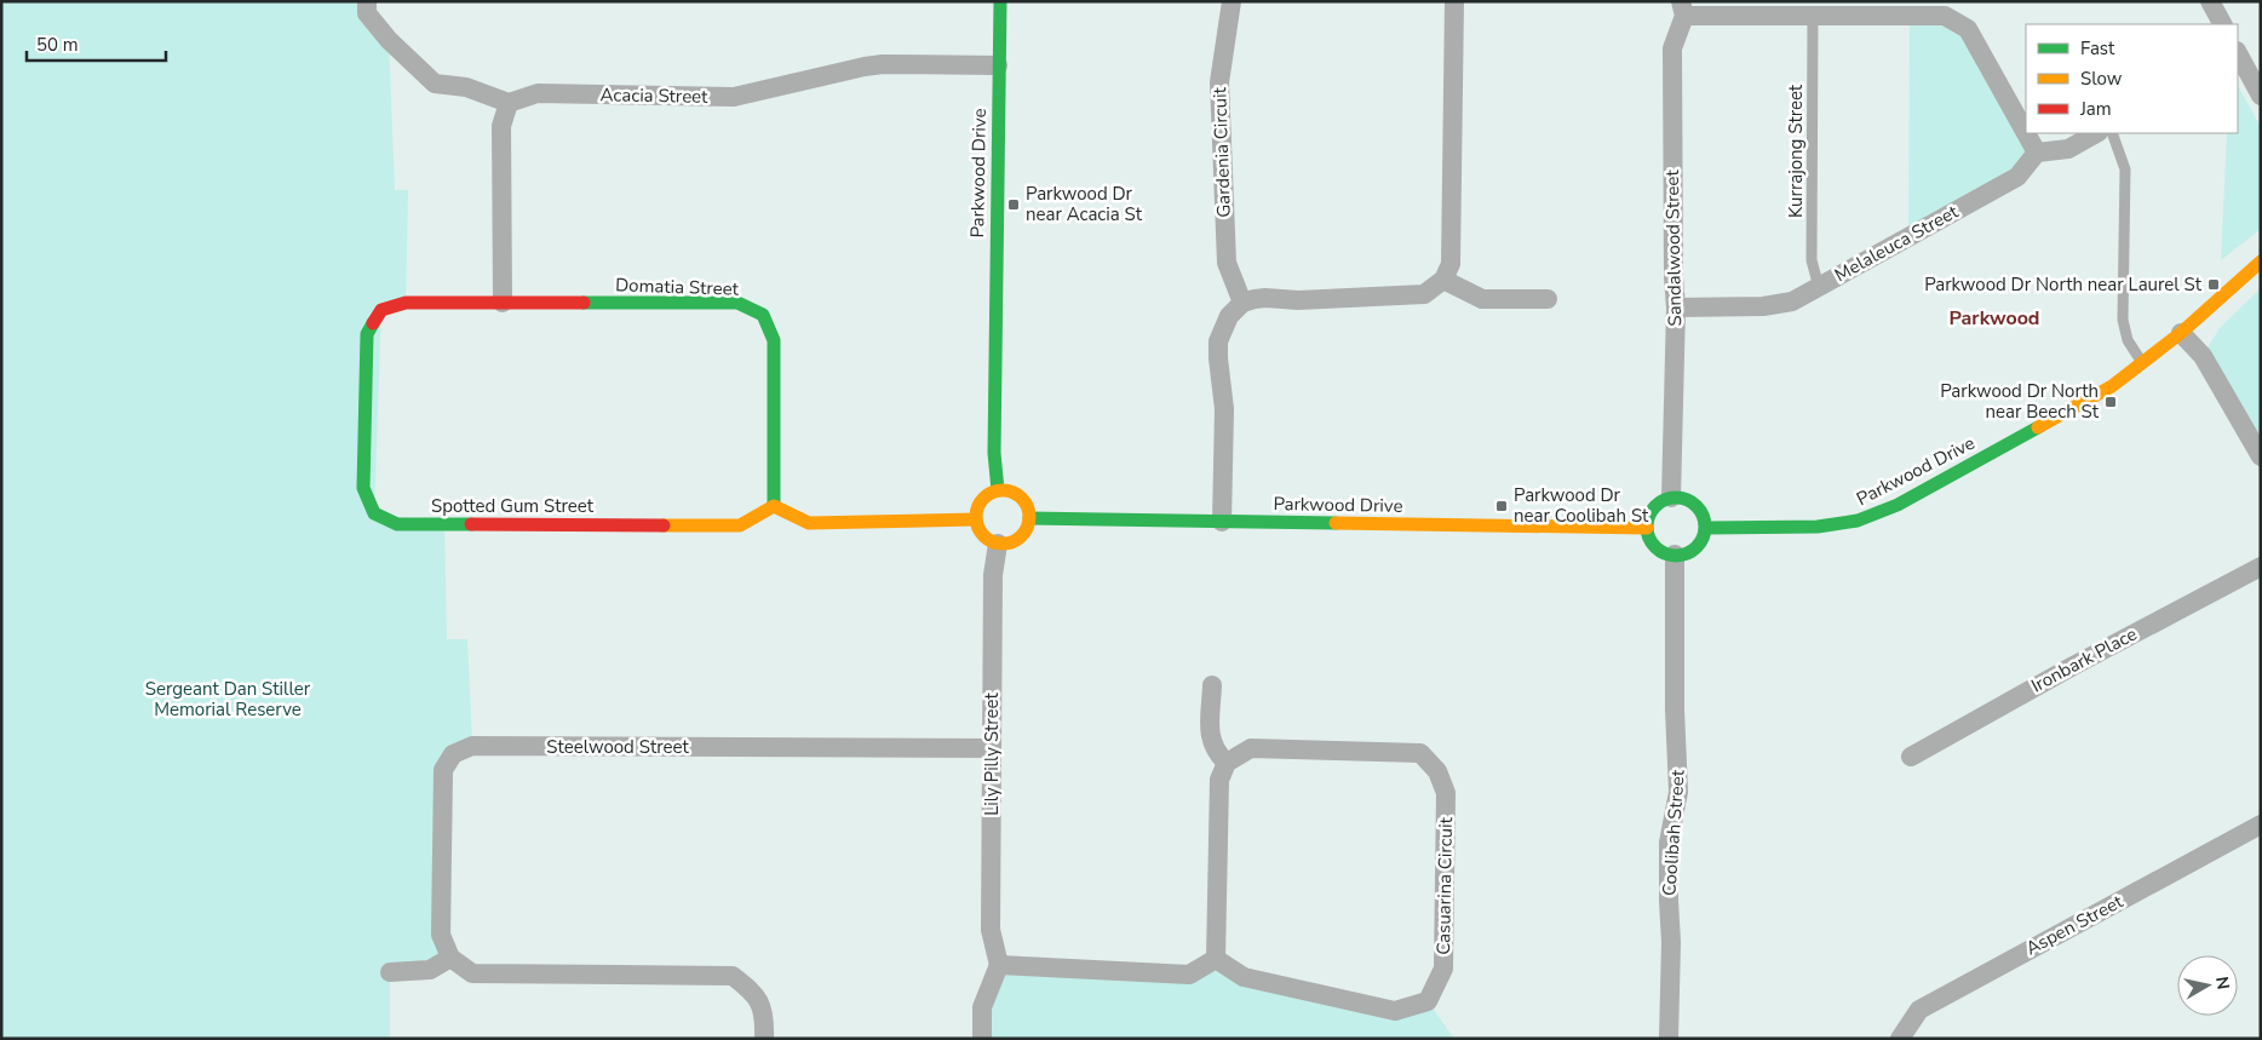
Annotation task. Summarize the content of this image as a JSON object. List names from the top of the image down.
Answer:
{
  "streets": {
    "street": [
      "Acacia Street",
      "Gardenia Circuit",
      "Parkwood Drive",
      "Melaleuca Street",
      "Sandalwood Street",
      "Domatia Street",
      "Spotted Gum Street",
      "Ironbark Place",
      "Steelwood Street",
      "Lily Pilly Street",
      "Coolibah Street",
      "Casuarina Circuit",
      "Aspen Street"
    ],
    "lane": ["Kurrajong Street"]
  },
  "crossings": [
    ["Acacia Street", "Parkwood Drive"],
    ["Kurrajong Street", "Melaleuca Street"],
    ["Parkwood Drive", "Sandalwood Street"],
    ["Parkwood Drive", "Lily Pilly Street"],
    ["Parkwood Drive", "Coolibah Street"],
    ["Melaleuca Street", "Sandalwood Street"],
    ["Sandalwood Street", "Coolibah Street"],
    ["Domatia Street", "Spotted Gum Street"],
    ["Steelwood Street", "Lily Pilly Street"]
  ],
  "districts": ["Parkwood"],
  "parks": ["Sergeant Dan Stiller Memorial Reserve"],
  "places": {
    "transit": [
      "Parkwood Dr near Acacia St",
      "Parkwood Dr North near Laurel St",
      "Parkwood Dr North near Beech St",
      "Parkwood Dr near Coolibah St"
    ]
  },
  "legend": ["Fast", "Slow", "Jam"],
  "scale_bar": "50 m",
  "north": "right"
}
